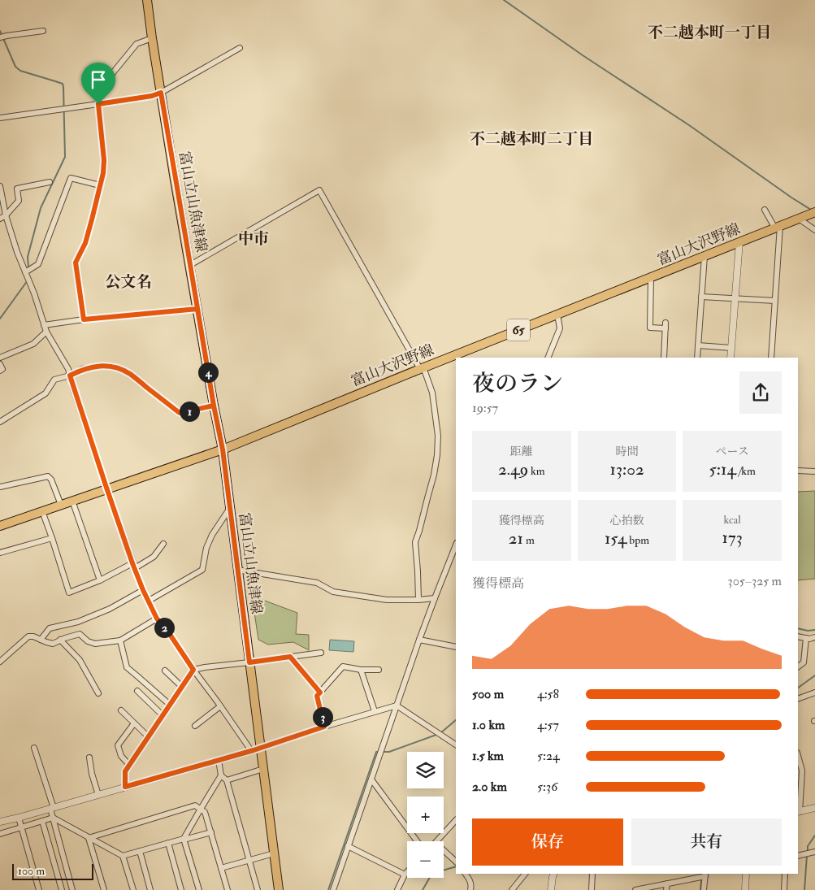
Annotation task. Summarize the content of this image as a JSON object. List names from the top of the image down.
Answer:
{
  "streets": {
    "main road": ["富山立山魚津線", "富山大沢野線", "65"]
  },
  "crossings": [
    ["富山立山魚津線", "富山大沢野線"]
  ],
  "districts": [
    "不二越本町一丁目",
    "不二越本町二丁目",
    "中市",
    "公文名"
  ],
  "scale_bar": "100 m",
  "page": {
    "heading": ["夜のラン", "19:57"],
    "pins": [
      "4",
      "1",
      "2",
      "3"
    ],
    "stats": [
      ["距離", "2.49 km"],
      ["時間", "13:02"],
      ["ペース", "5:14 /km"],
      ["獲得標高", "21 m"],
      ["心拍数", "154 bpm"],
      ["kcal", "173"]
    ],
    "chart": ["獲得標高", "305–325 m"],
    "list": [
      {
        "name": "500 m",
        "note": "4:58"
      },
      {
        "name": "1.0 km",
        "note": "4:57"
      },
      {
        "name": "1.5 km",
        "note": "5:24"
      },
      {
        "name": "2.0 km",
        "note": "5:36"
      }
    ],
    "map_buttons": ["+", "−"],
    "buttons": ["保存", "共有"],
    "scale": "100 m"
  }
}
